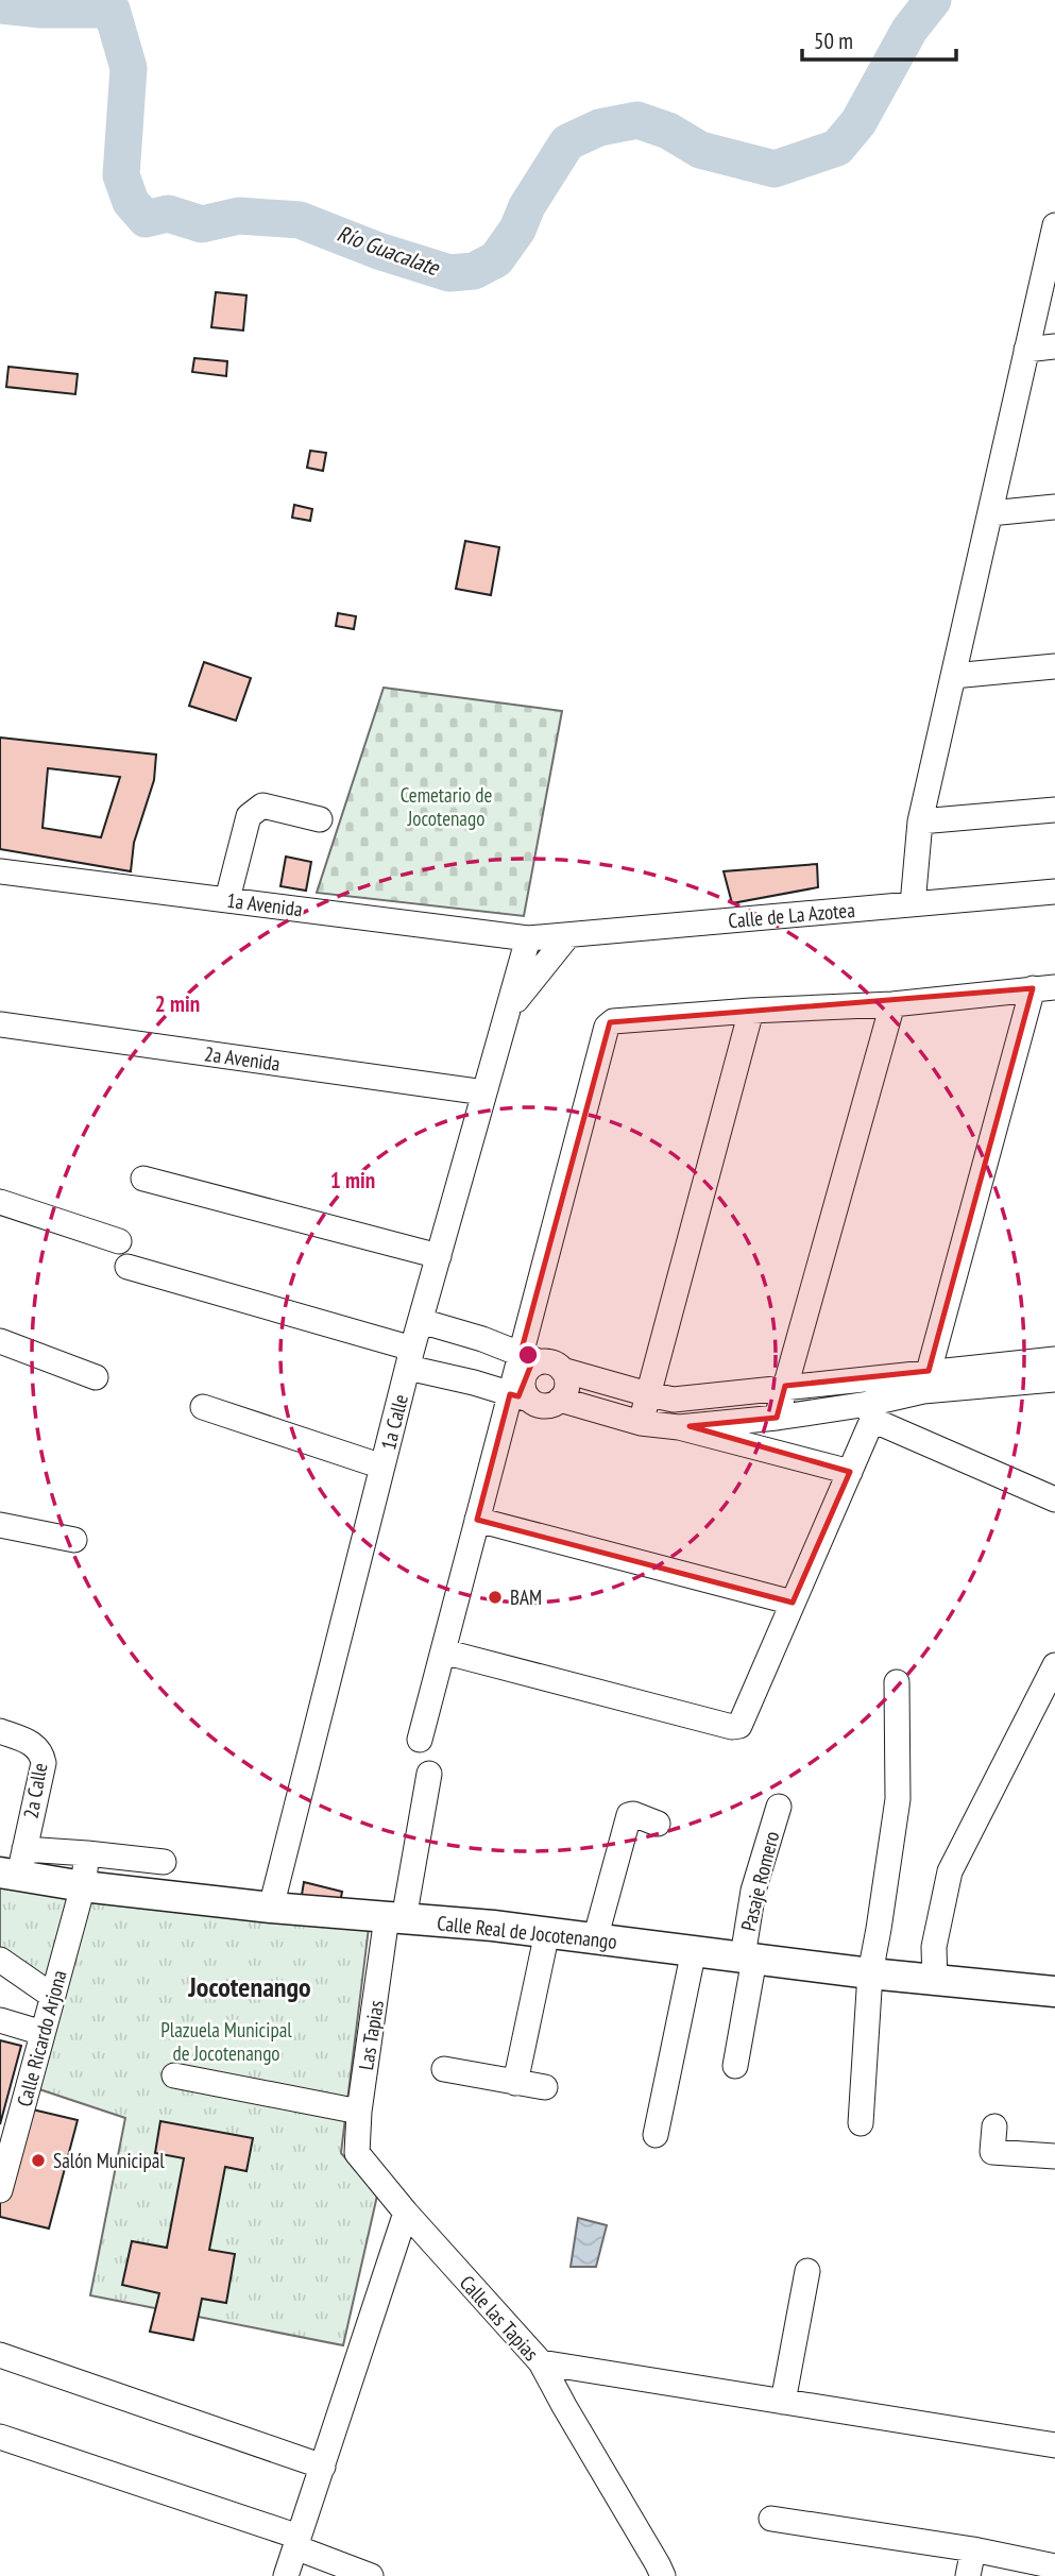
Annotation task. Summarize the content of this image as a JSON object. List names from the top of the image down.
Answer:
{
  "streets": {
    "main road": ["Calle Real de Jocotenango"],
    "street": [
      "1a Avenida",
      "Calle de La Azotea",
      "2a Avenida",
      "1a Calle",
      "2a Calle",
      "Pasaje Romero",
      "Las Tapias",
      "Calle Ricardo Arjona",
      "Calle las Tapias"
    ]
  },
  "crossings": [
    ["1a Avenida", "Calle de La Azotea"],
    ["1a Avenida", "1a Calle"],
    ["Calle de La Azotea", "1a Calle"],
    ["2a Avenida", "1a Calle"],
    ["1a Calle", "Calle Real de Jocotenango"],
    ["2a Calle", "Calle Real de Jocotenango"],
    ["Pasaje Romero", "Calle Real de Jocotenango"],
    ["Calle Real de Jocotenango", "Las Tapias"],
    ["Calle Real de Jocotenango", "Calle Ricardo Arjona"],
    ["Las Tapias", "Calle las Tapias"]
  ],
  "districts": ["Jocotenango"],
  "water": ["Río Guacalate"],
  "parks": ["Cemetario de Jocotenago", "Plazuela Municipal de Jocotenango"],
  "places": ["BAM", "Salón Municipal"],
  "scale_bar": "50 m",
  "rings": ["2 min", "1 min"]
}
